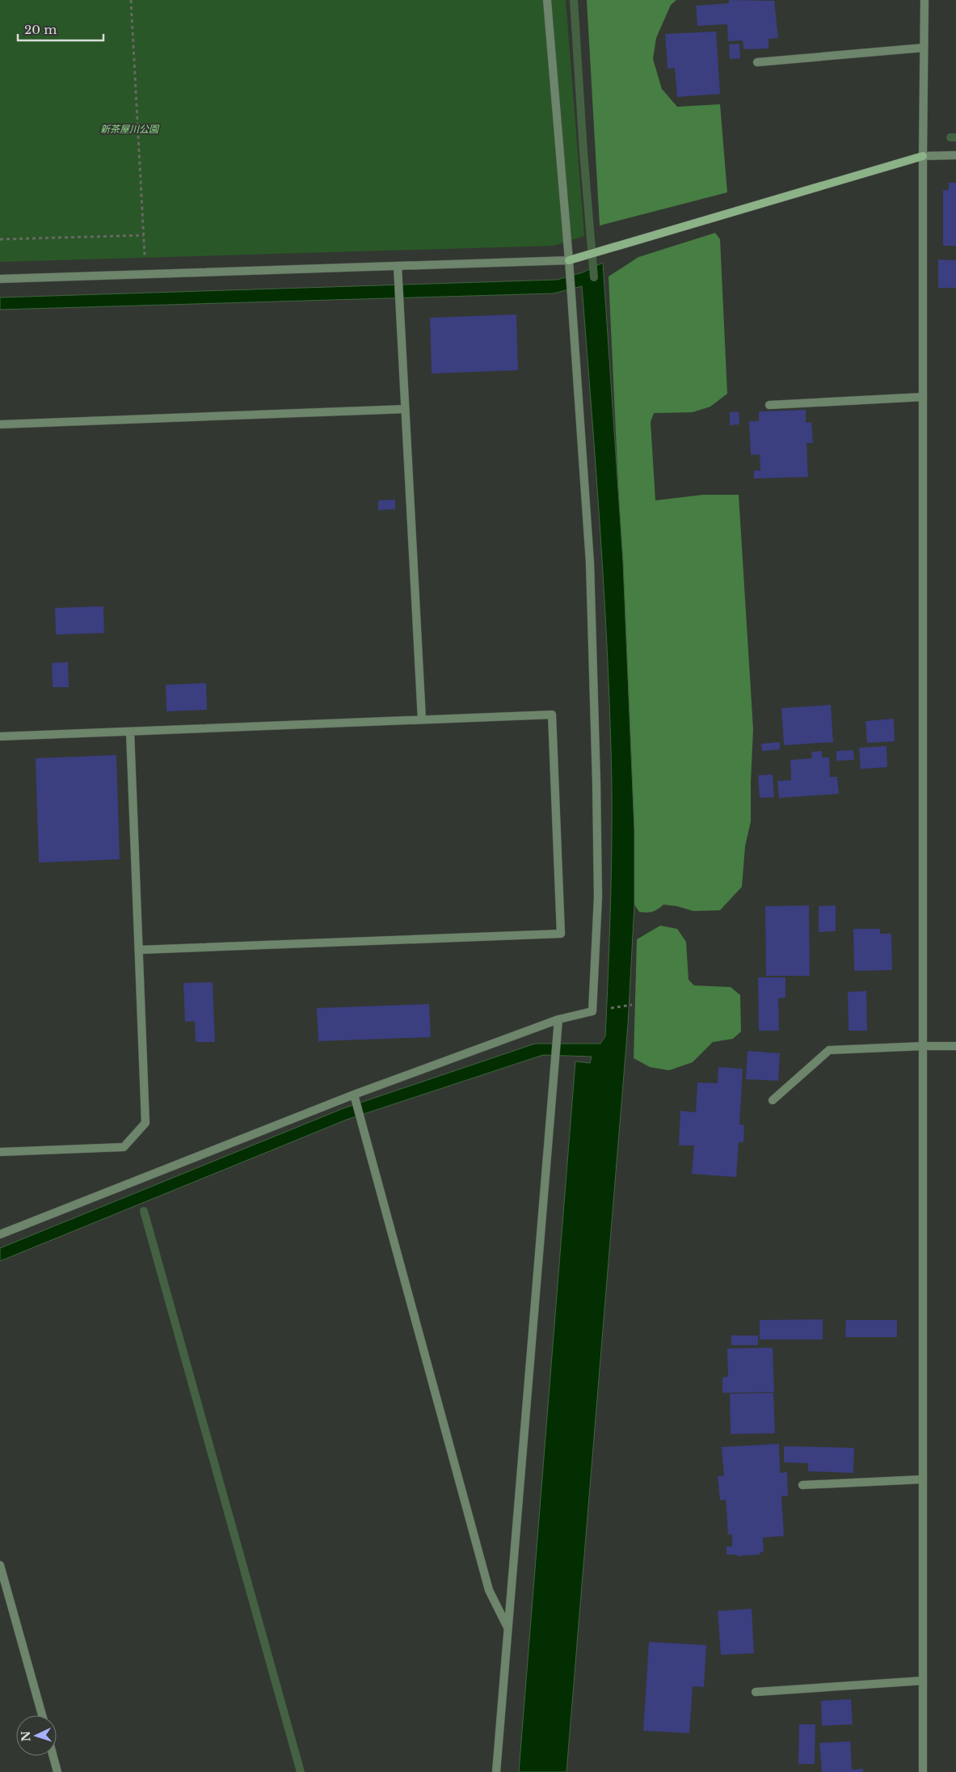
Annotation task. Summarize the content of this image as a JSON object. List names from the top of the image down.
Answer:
{
  "parks": ["新茶屋川公園"],
  "scale_bar": "20 m",
  "north": "left"
}
